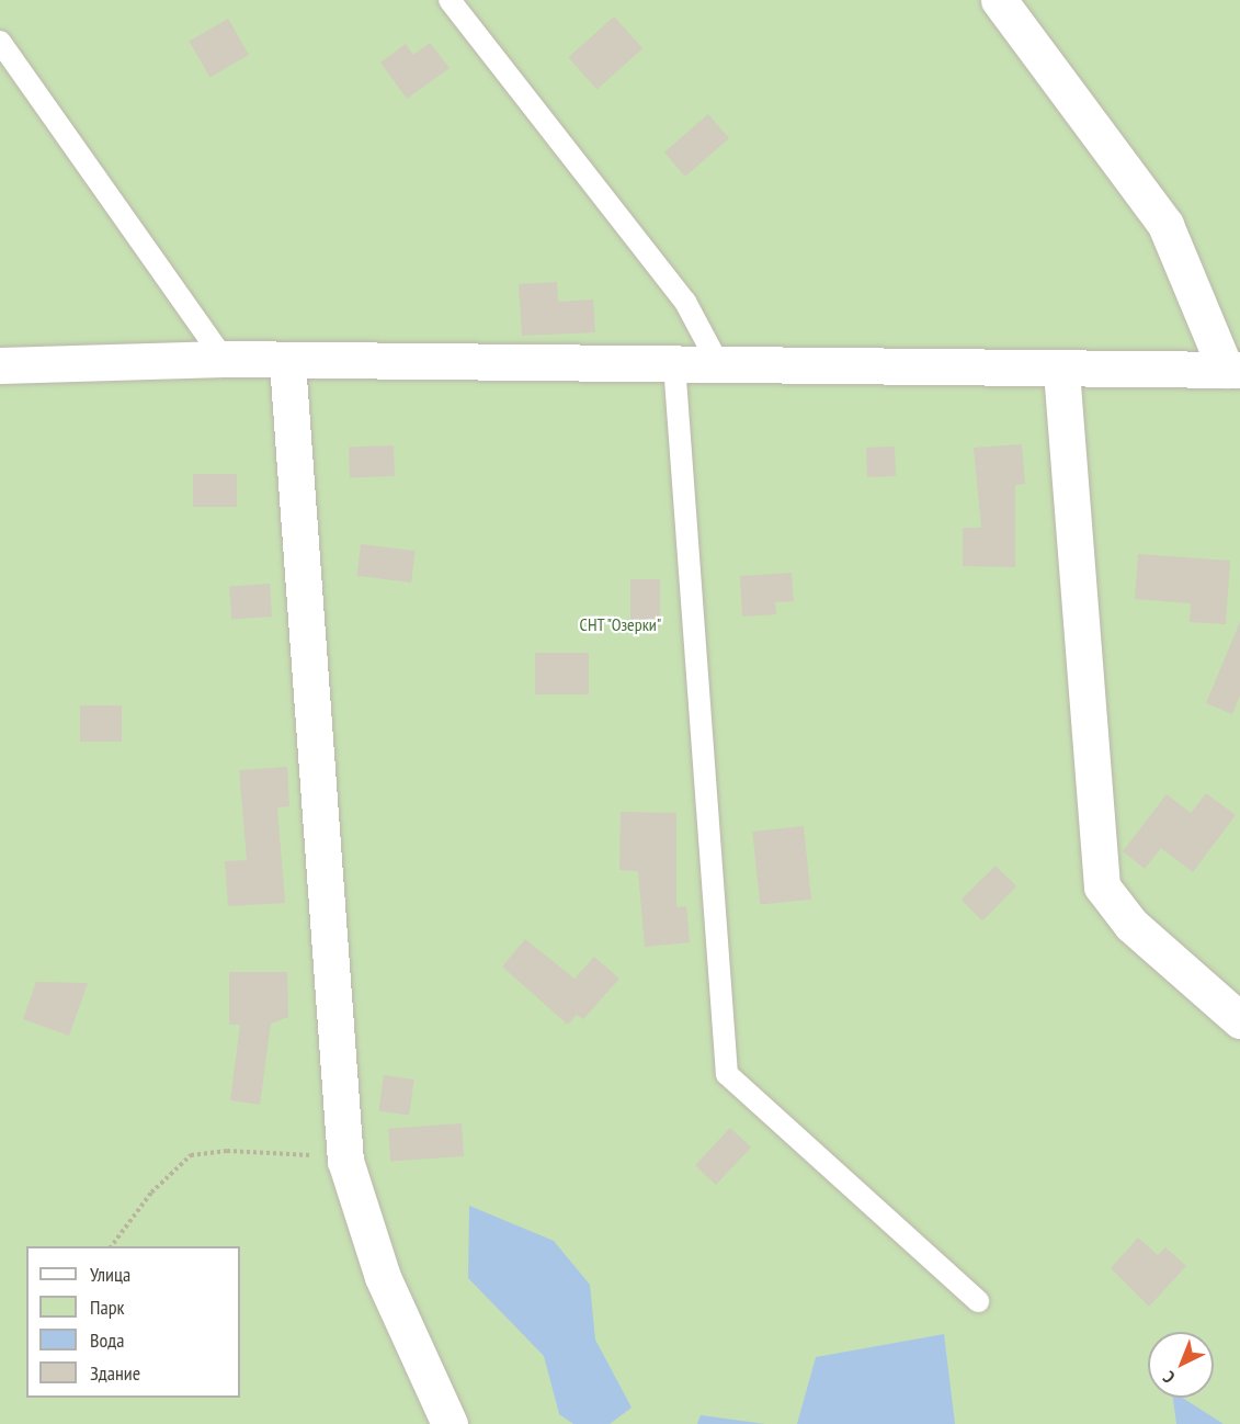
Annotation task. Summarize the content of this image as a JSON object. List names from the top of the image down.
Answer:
{
  "parks": ["СНТ \"Озерки\""],
  "legend": [
    "Улица",
    "Парк",
    "Вода",
    "Здание"
  ],
  "north": "bottom left"
}
